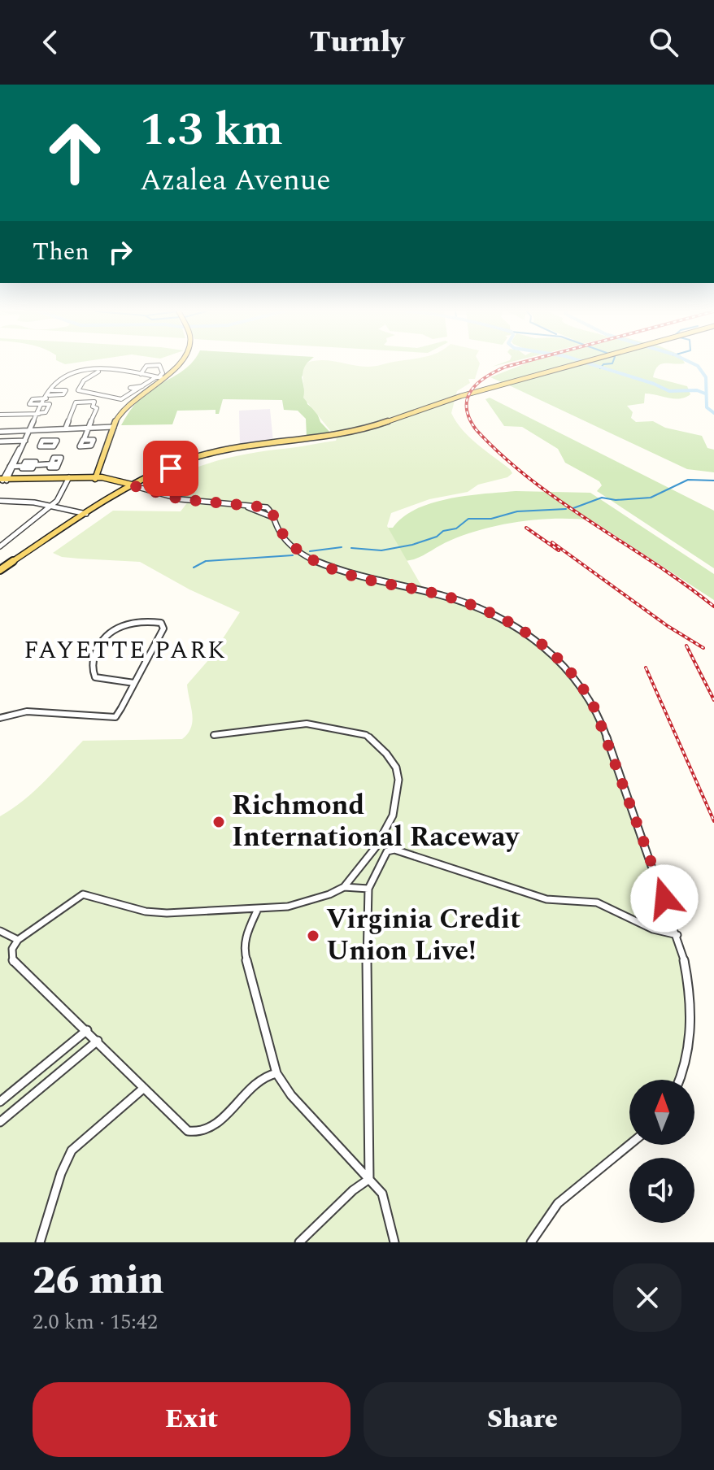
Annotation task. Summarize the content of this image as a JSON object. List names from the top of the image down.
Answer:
{
  "districts": ["FAYETTE PARK"],
  "places": ["Richmond International Raceway", "Virginia Credit Union Live!"],
  "north": "top",
  "page": {
    "header": "Turnly",
    "turn": ["1.3 km", "Azalea Avenue"],
    "then": "Then",
    "heading": ["26 min", "2.0 km · 15:42"],
    "buttons": ["Exit", "Share"]
  }
}
